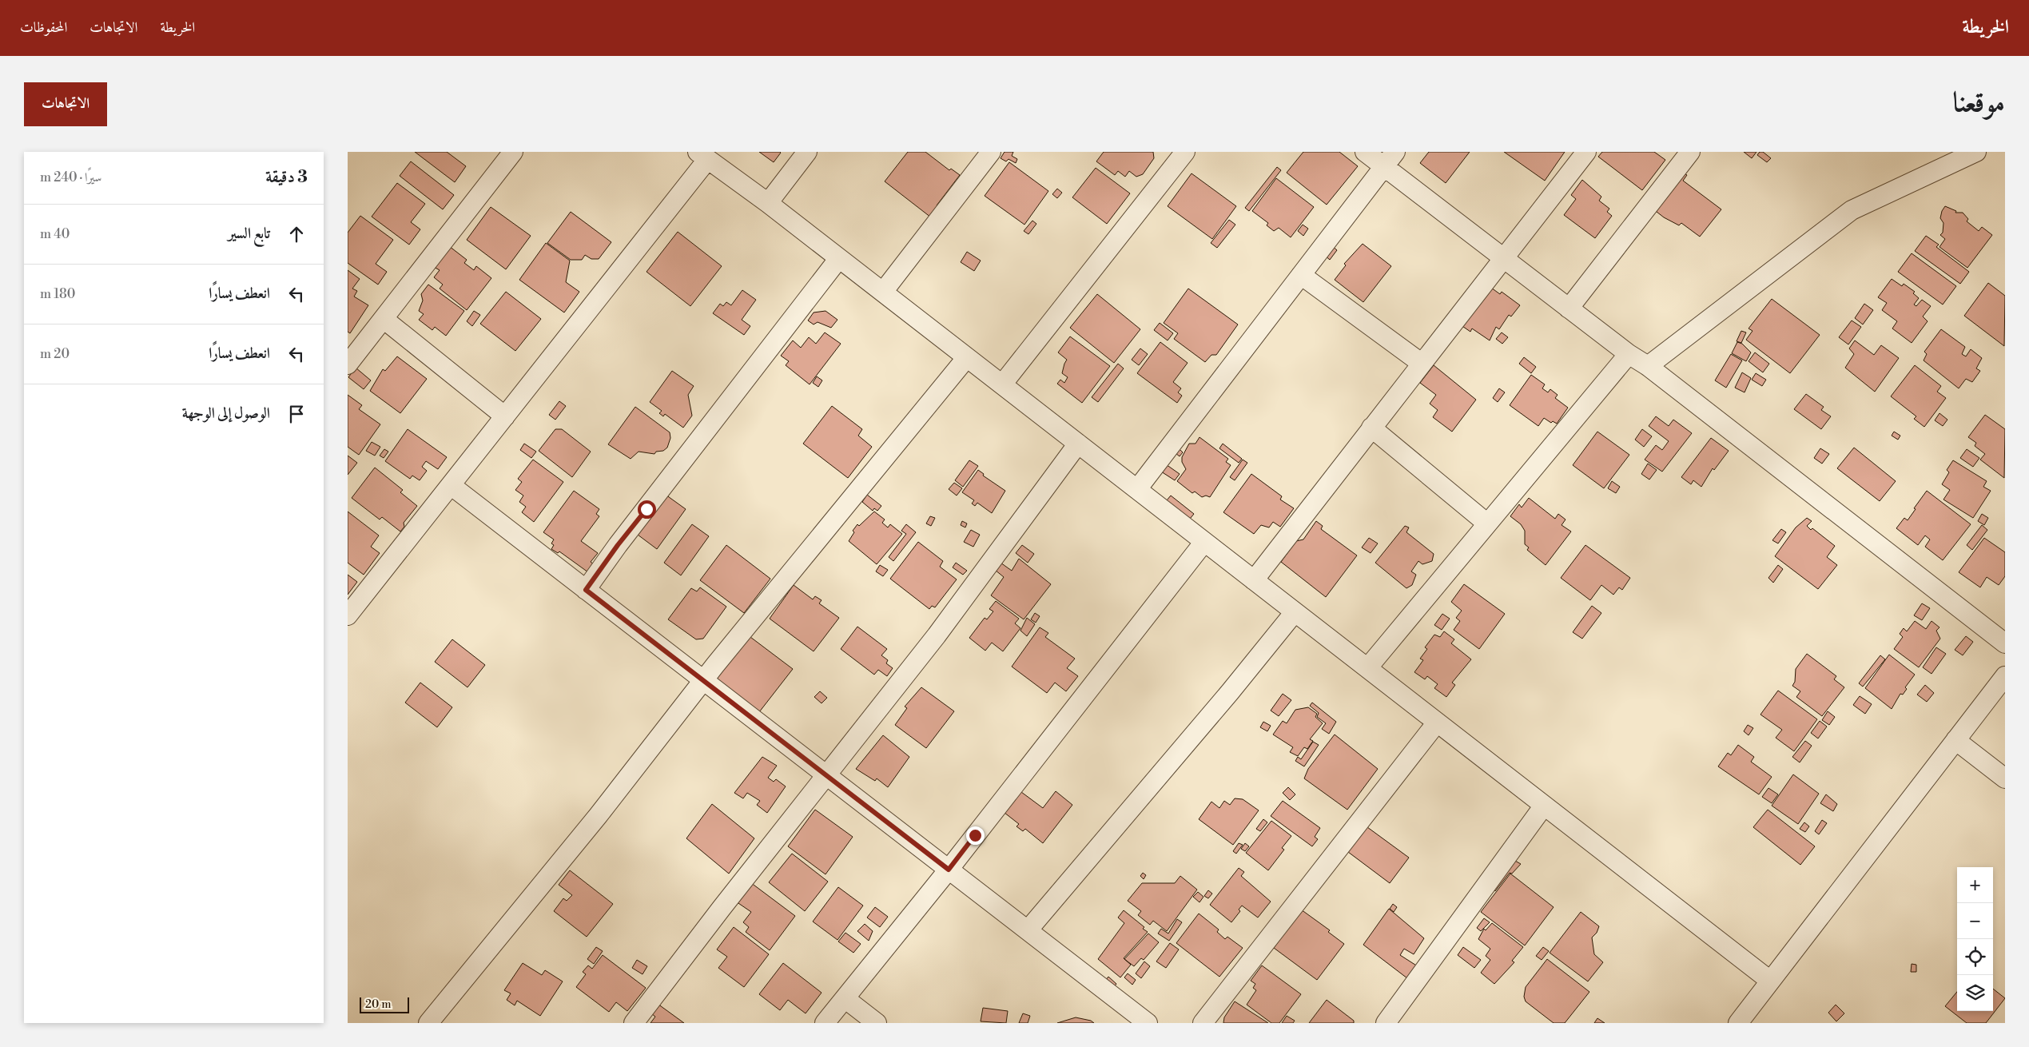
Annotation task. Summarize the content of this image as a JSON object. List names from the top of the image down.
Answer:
{
  "scale_bar": "20 m",
  "page": {
    "header": "الخريطة",
    "nav": ["الخريطة", "الاتجاهات", "المحفوظات"],
    "title": "موقعنا",
    "buttons": "الاتجاهات",
    "heading": ["3 دقيقة", "سيرًا · 240 m"],
    "list": [
      ["تابع السير", "40 m"],
      ["انعطف يسارًا", "180 m"],
      ["انعطف يسارًا", "20 m"],
      "الوصول إلى الوجهة"
    ],
    "map_buttons": ["+", "−"],
    "scale": "20 m"
  }
}
